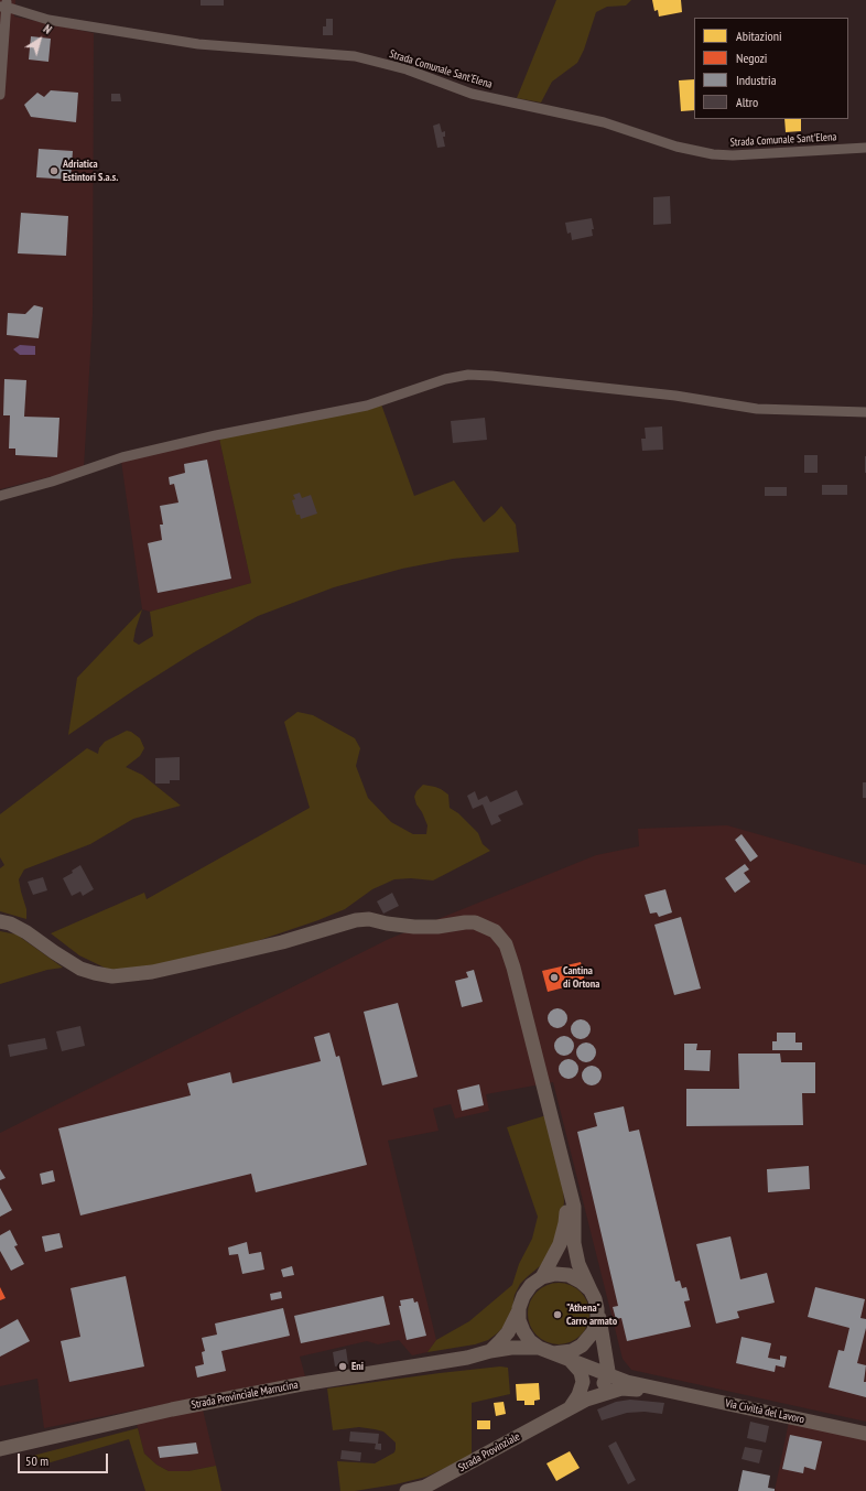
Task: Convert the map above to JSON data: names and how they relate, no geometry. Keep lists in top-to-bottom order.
{
  "streets": {
    "main road": ["Strada Provinciale Marrucina", "Via Civiltà del Lavoro", "Strada Provinziale"],
    "street": ["Strada Comunale Sant'Elena"]
  },
  "places": [
    "Adriatica Estintori S.a.s.",
    "Cantina di Ortona",
    "\"Athena\" Carro armato",
    "Eni"
  ],
  "legend": [
    "Abitazioni",
    "Negozi",
    "Industria",
    "Altro"
  ],
  "scale_bar": "50 m",
  "north": "top right"
}
